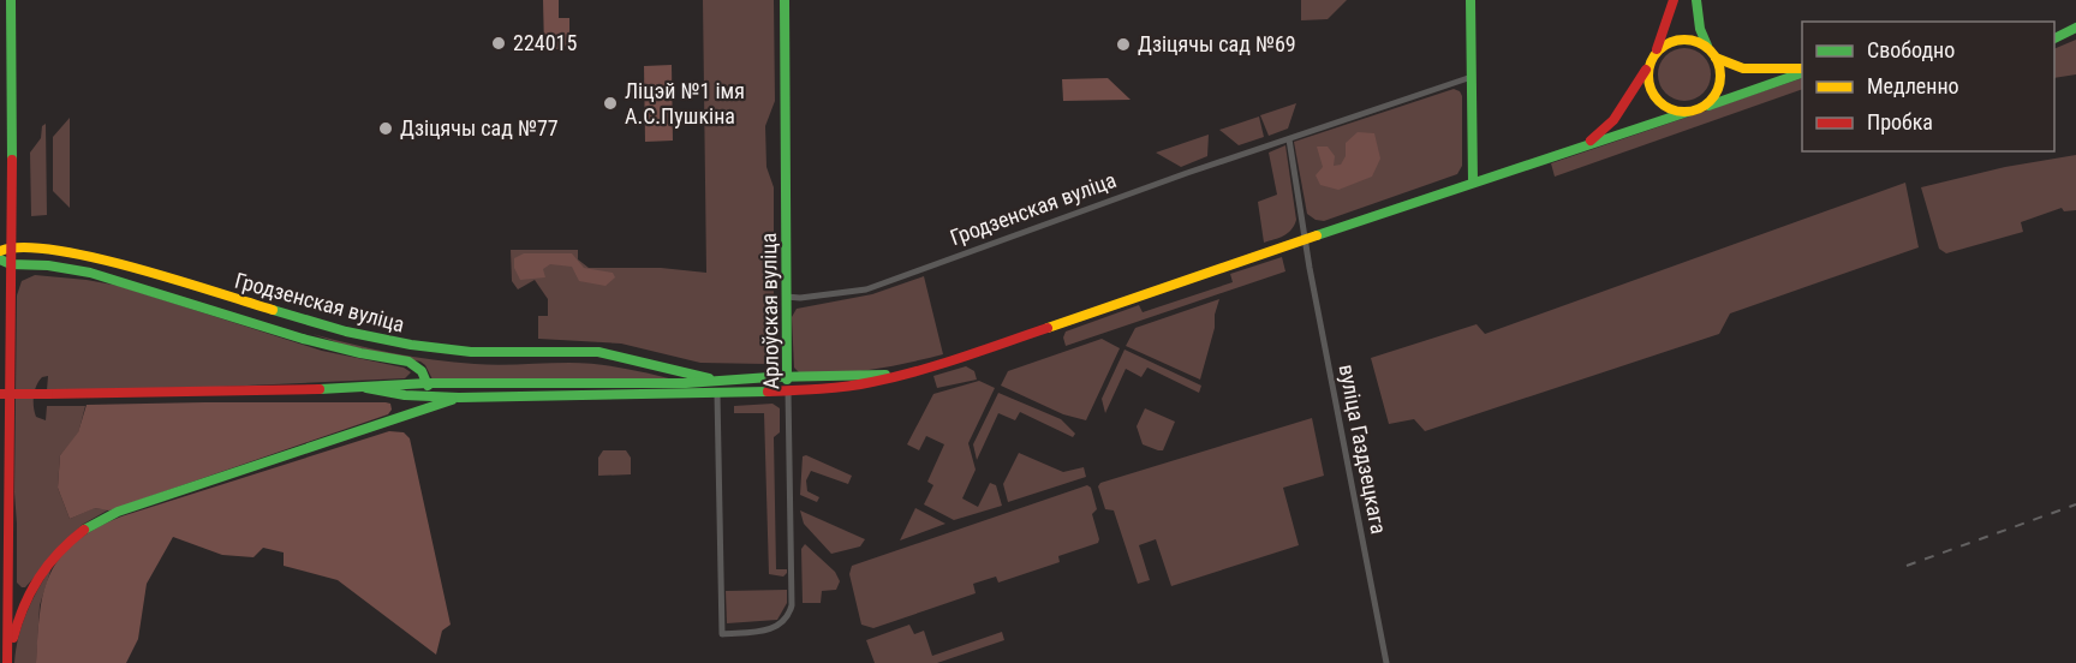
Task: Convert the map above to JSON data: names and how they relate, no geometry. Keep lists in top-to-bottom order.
{
  "streets": {
    "main road": ["Гродзенская вуліца", "Арлоўская вуліца"],
    "street": ["вуліца Газдзецкага"]
  },
  "crossings": [
    ["Гродзенская вуліца", "Арлоўская вуліца"],
    ["Гродзенская вуліца", "вуліца Газдзецкага"]
  ],
  "places": [
    "224015",
    "Дзіцячы сад №69",
    "Ліцэй №1 імя А.С.Пушкіна",
    "Дзіцячы сад №77"
  ],
  "legend": ["Свободно", "Медленно", "Пробка"]
}
